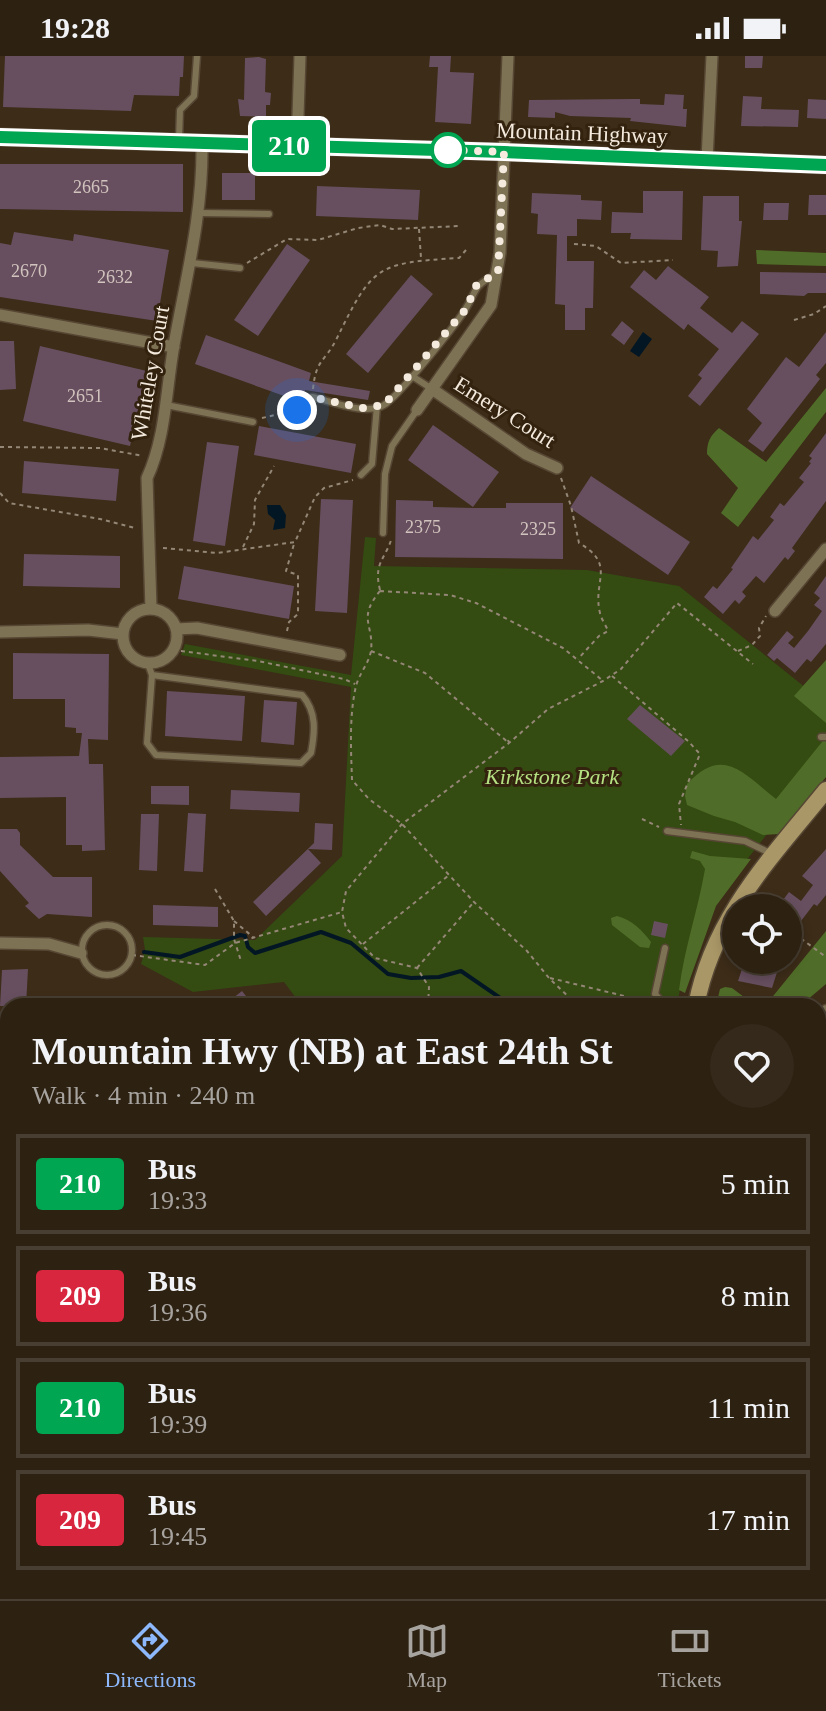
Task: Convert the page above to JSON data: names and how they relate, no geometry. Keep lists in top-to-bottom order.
{
  "streets": {
    "main road": ["Mountain Highway"],
    "street": ["Whiteley Court", "Emery Court"]
  },
  "crossings": [
    ["Mountain Highway", "Whiteley Court"]
  ],
  "parks": ["Kirkstone Park"],
  "lines": ["bus line 210"],
  "house_numbers": [
    "2665",
    "2670",
    "2632",
    "2651",
    "2375",
    "2325"
  ],
  "page": {
    "status": "19:28",
    "on_map": "210",
    "heading": ["Mountain Hwy (NB) at East 24th St", "Walk · 4 min · 240 m"],
    "list": [
      {
        "mark": "210",
        "name": "Bus",
        "note": "19:33",
        "value": "5 min"
      },
      {
        "mark": "209",
        "name": "Bus",
        "note": "19:36",
        "value": "8 min"
      },
      {
        "mark": "210",
        "name": "Bus",
        "note": "19:39",
        "value": "11 min"
      },
      {
        "mark": "209",
        "name": "Bus",
        "note": "19:45",
        "value": "17 min"
      }
    ],
    "tabs": ["Directions", "Map", "Tickets"]
  }
}
